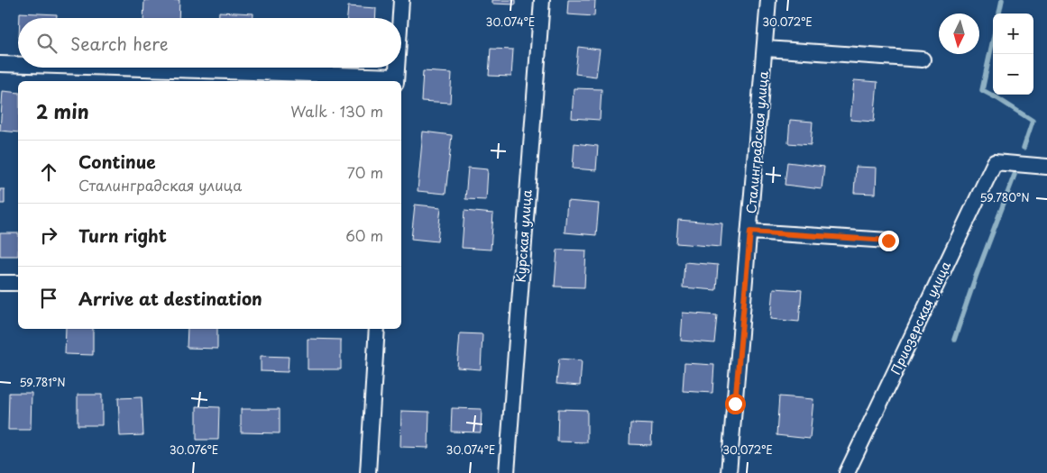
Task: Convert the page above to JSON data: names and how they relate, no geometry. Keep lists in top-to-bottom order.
{
  "streets": {
    "street": ["Сталинградская улица", "Курская улица", "Приозерская улица"]
  },
  "north": "bottom",
  "page": {
    "map_buttons": ["+", "−"],
    "search": "Search here",
    "heading": ["2 min", "Walk · 130 m"],
    "list": [
      ["Continue", "Сталинградская улица", "70 m"],
      ["Turn right", "60 m"],
      "Arrive at destination"
    ]
  },
  "coordinates": [
    "30.074°E",
    "30.072°E",
    "59.780°N",
    "59.781°N",
    "30.076°E"
  ]
}
